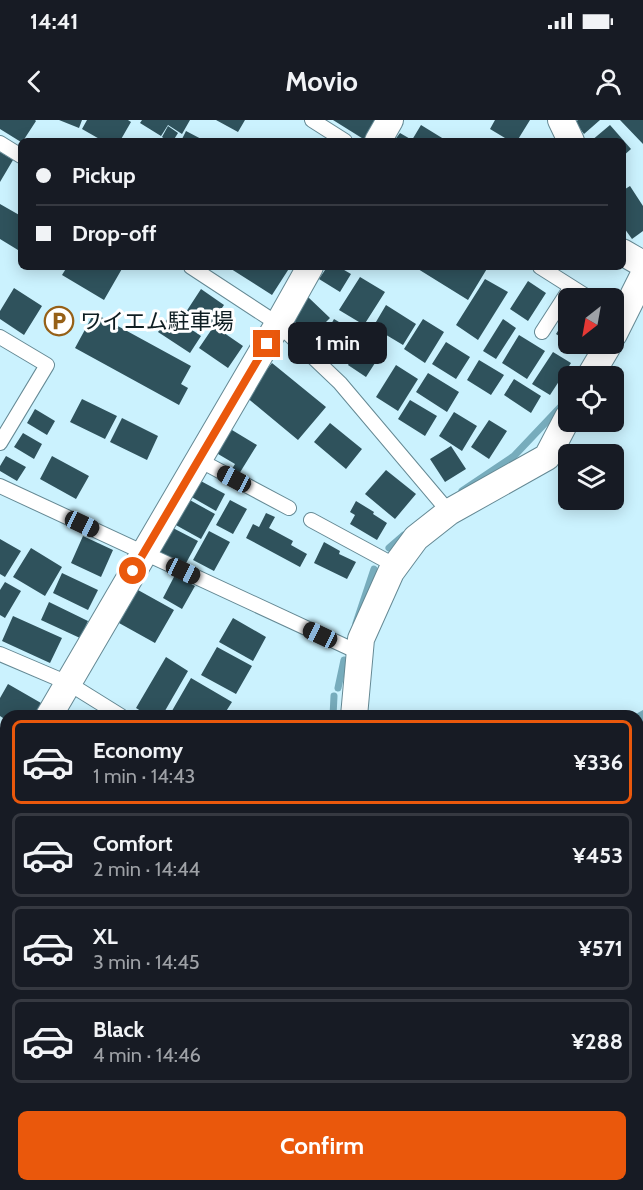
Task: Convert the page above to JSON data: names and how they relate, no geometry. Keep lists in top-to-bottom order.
{
  "places": {
    "parking": ["ワイエム駐車場"]
  },
  "north": "bottom left",
  "page": {
    "status": "14:41",
    "header": "Movio",
    "banner": ["Pickup", "Drop-off"],
    "bubble": "1 min",
    "list": [
      {
        "name": "Economy",
        "note": "1 min · 14:43",
        "value": "¥336"
      },
      {
        "name": "Comfort",
        "note": "2 min · 14:44",
        "value": "¥453"
      },
      {
        "name": "XL",
        "note": "3 min · 14:45",
        "value": "¥571"
      },
      {
        "name": "Black",
        "note": "4 min · 14:46",
        "value": "¥288"
      }
    ],
    "buttons": "Confirm"
  }
}
